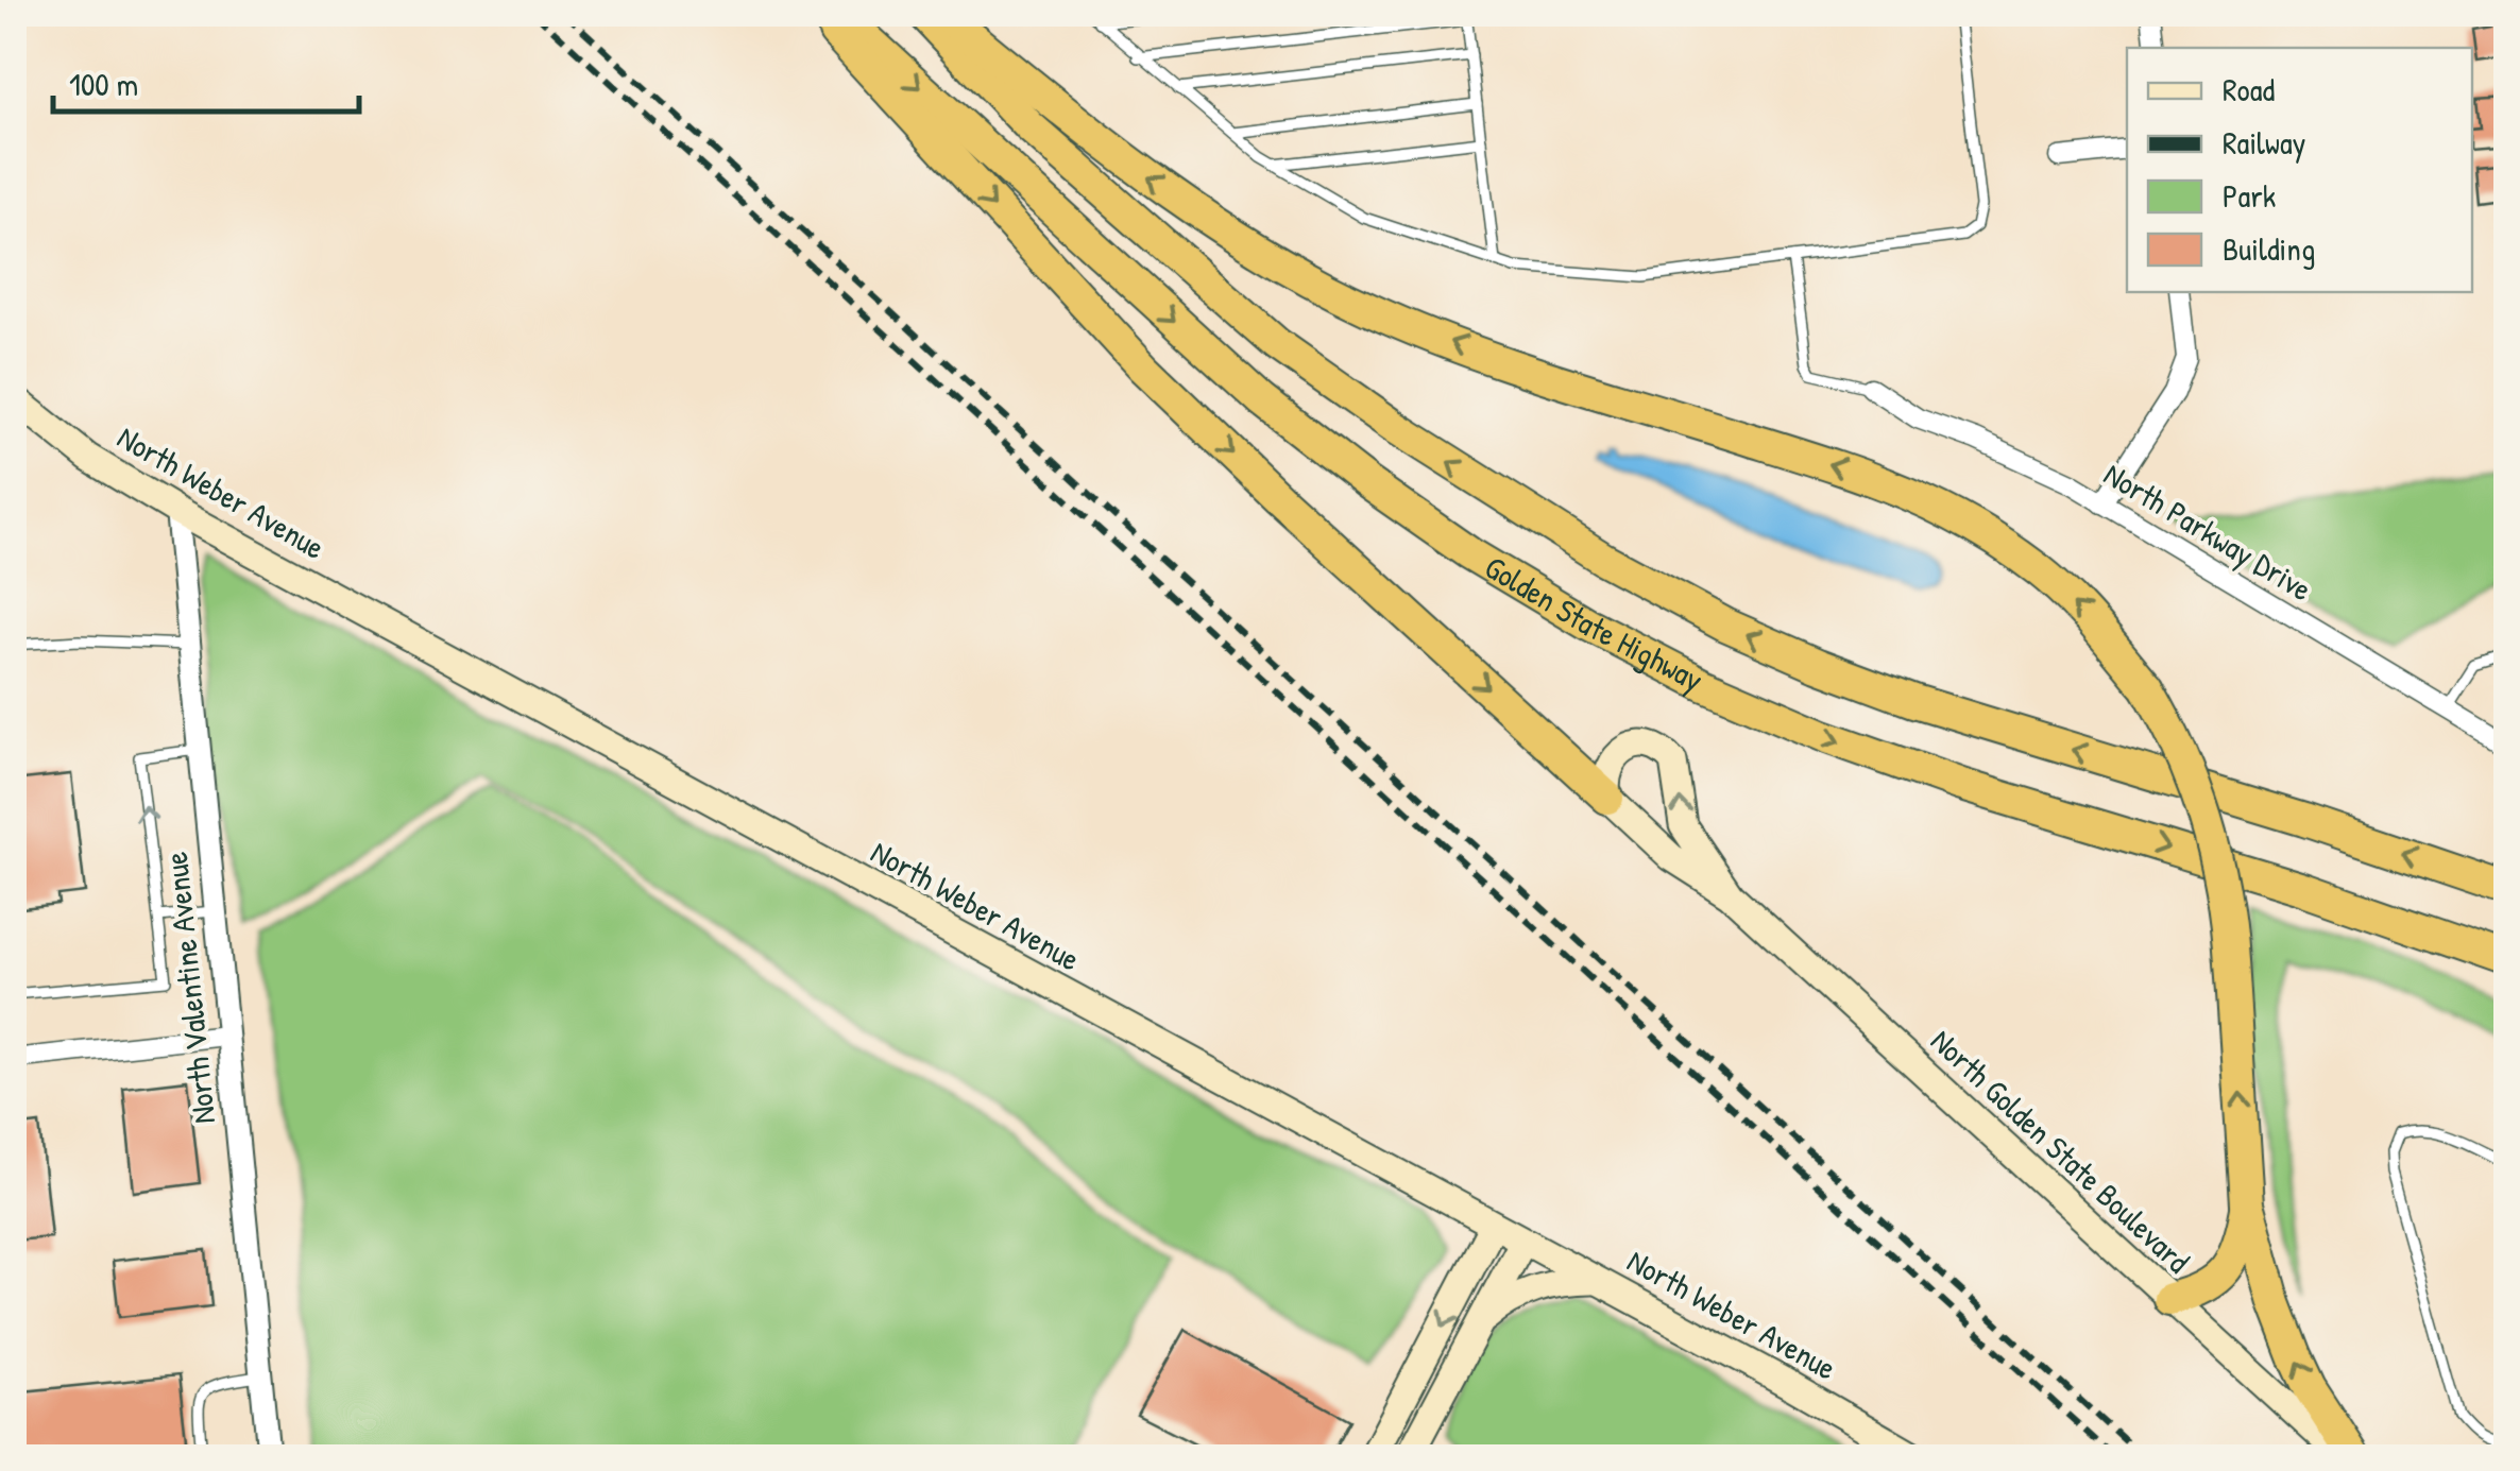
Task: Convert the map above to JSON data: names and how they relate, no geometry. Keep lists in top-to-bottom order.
{
  "streets": {
    "highway": ["Golden State Highway"],
    "main road": ["North Weber Avenue", "North Golden State Boulevard"],
    "street": ["North Parkway Drive", "North Valentine Avenue"]
  },
  "crossings": [
    ["North Weber Avenue", "North Valentine Avenue"]
  ],
  "legend": [
    "Road",
    "Railway",
    "Park",
    "Building"
  ],
  "scale_bar": "100 m"
}
